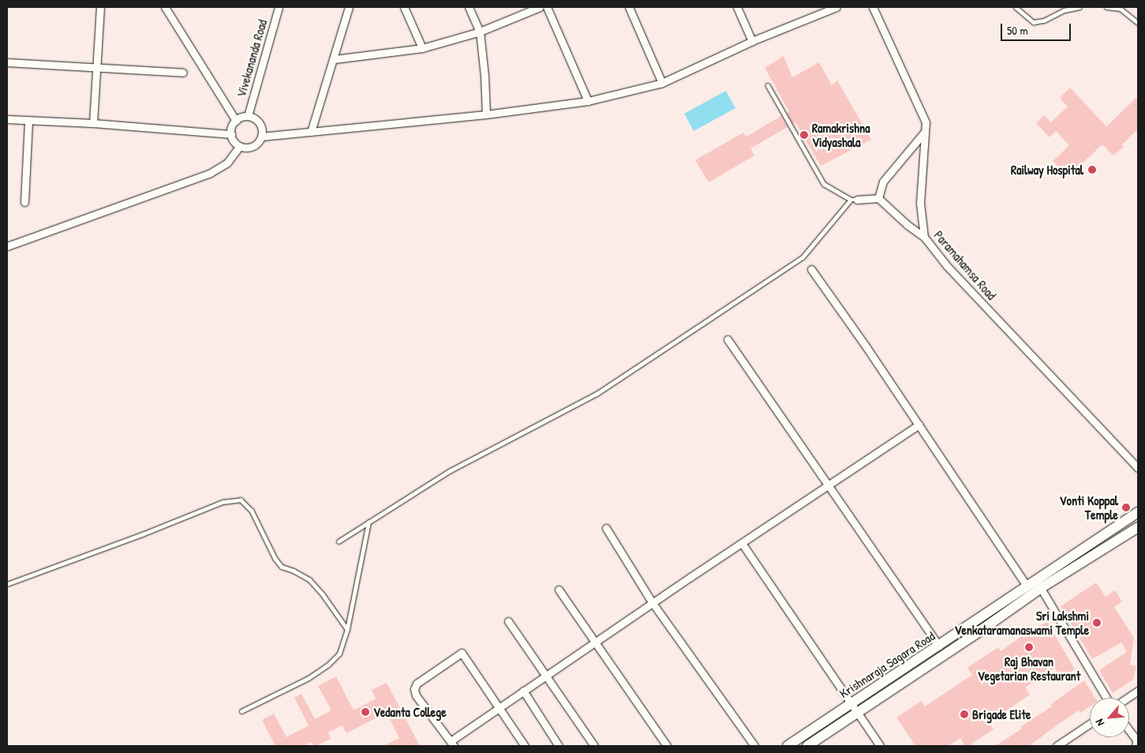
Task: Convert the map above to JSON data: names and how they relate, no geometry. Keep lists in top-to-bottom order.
{
  "streets": {
    "main road": ["Krishnaraja Sagara Road"],
    "street": ["Vivekananda Road", "Paramahamsa Road"]
  },
  "places": [
    "Ramakrishna Vidyashala",
    "Railway Hospital",
    "Vonti Koppal Temple",
    "Sri Lakshmi Venkataramanaswami Temple",
    "Raj Bhavan Vegetarian Restaurant",
    "Vedanta College",
    "Brigade Elite"
  ],
  "scale_bar": "50 m",
  "north": "bottom left"
}
